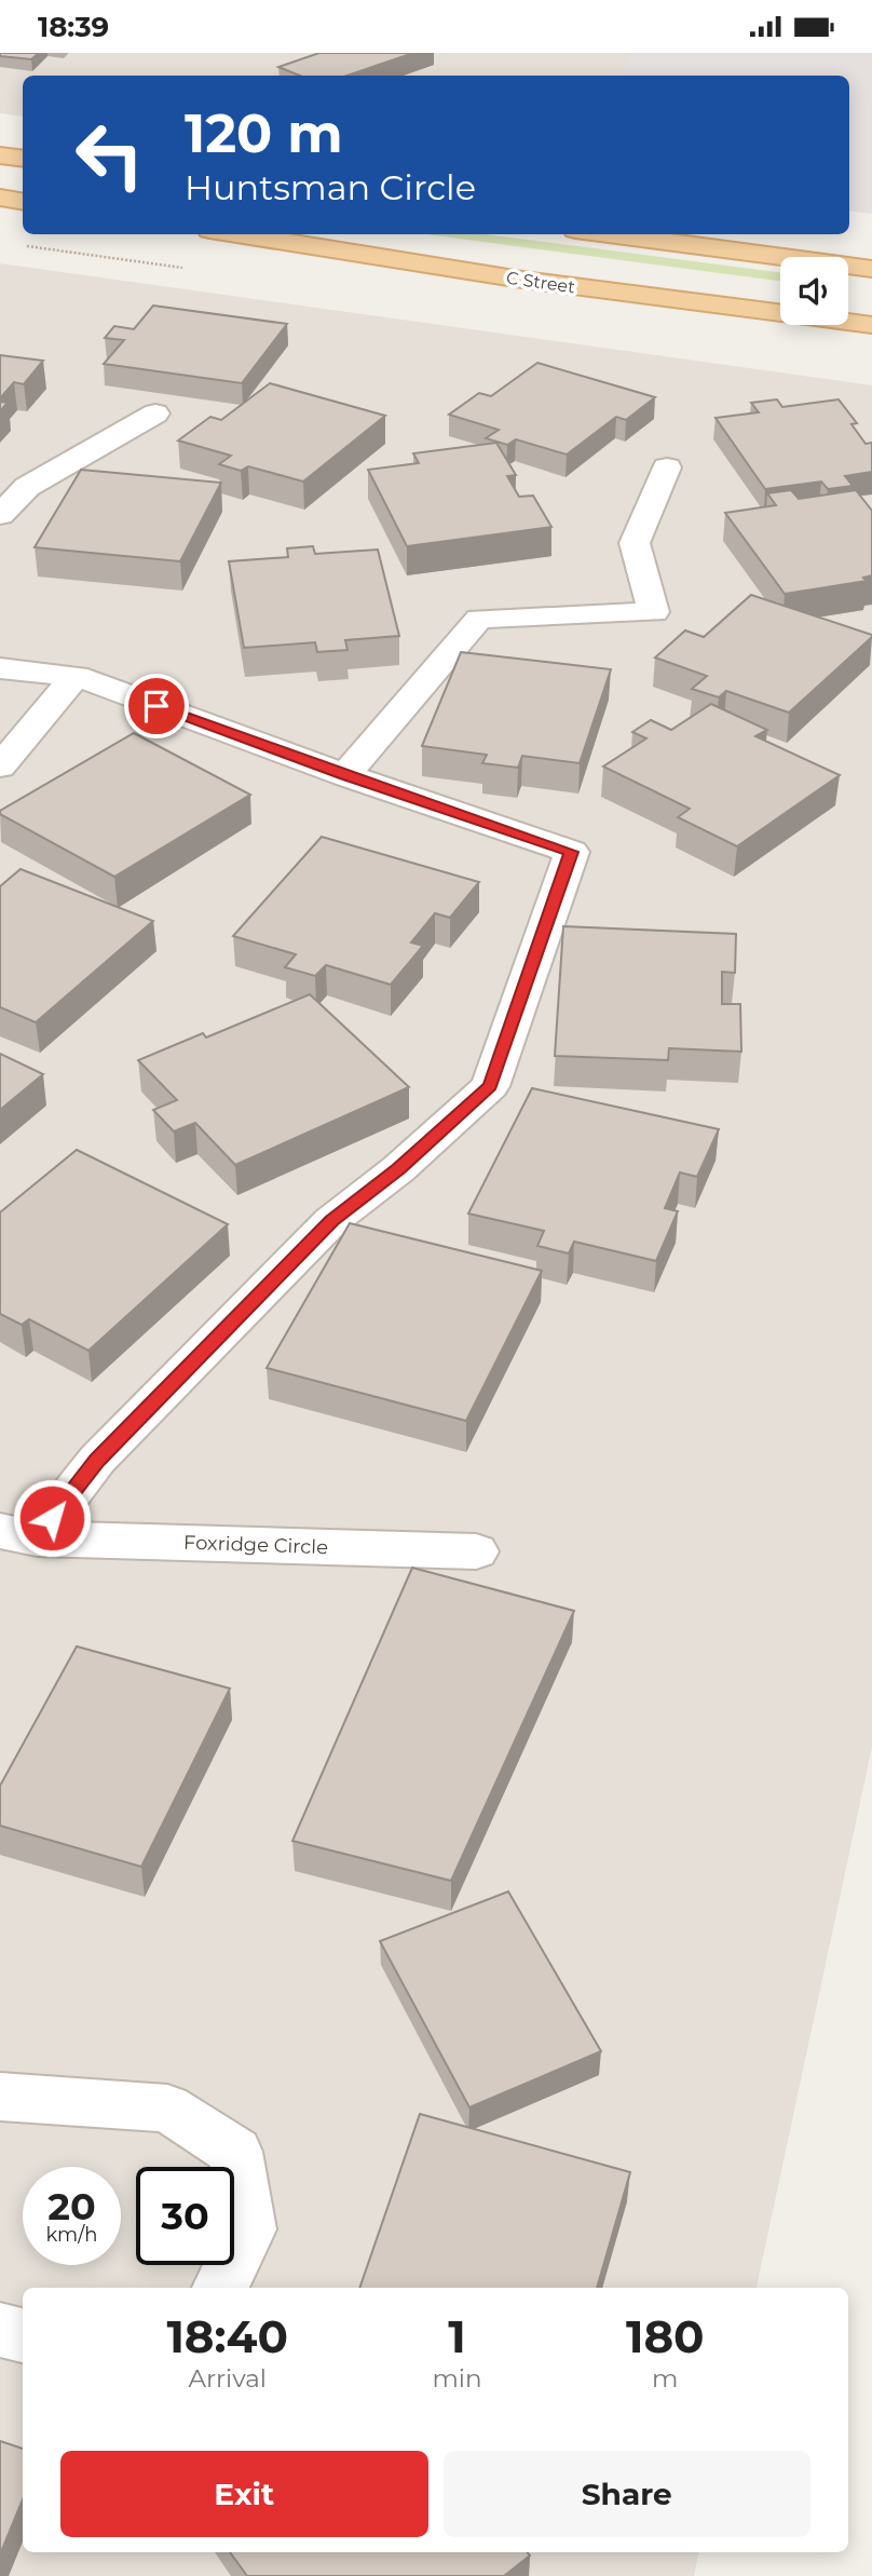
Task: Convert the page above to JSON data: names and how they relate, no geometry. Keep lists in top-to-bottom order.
{
  "streets": {
    "main road": ["C Street"],
    "street": ["Foxridge Circle"]
  },
  "page": {
    "status": "18:39",
    "turn": ["120 m", "Huntsman Circle"],
    "speed": "20 km/h",
    "limit": "30",
    "eta": [
      "18:40",
      "Arrival",
      "1",
      "min",
      "180",
      "m"
    ],
    "buttons": ["Exit", "Share"]
  }
}
